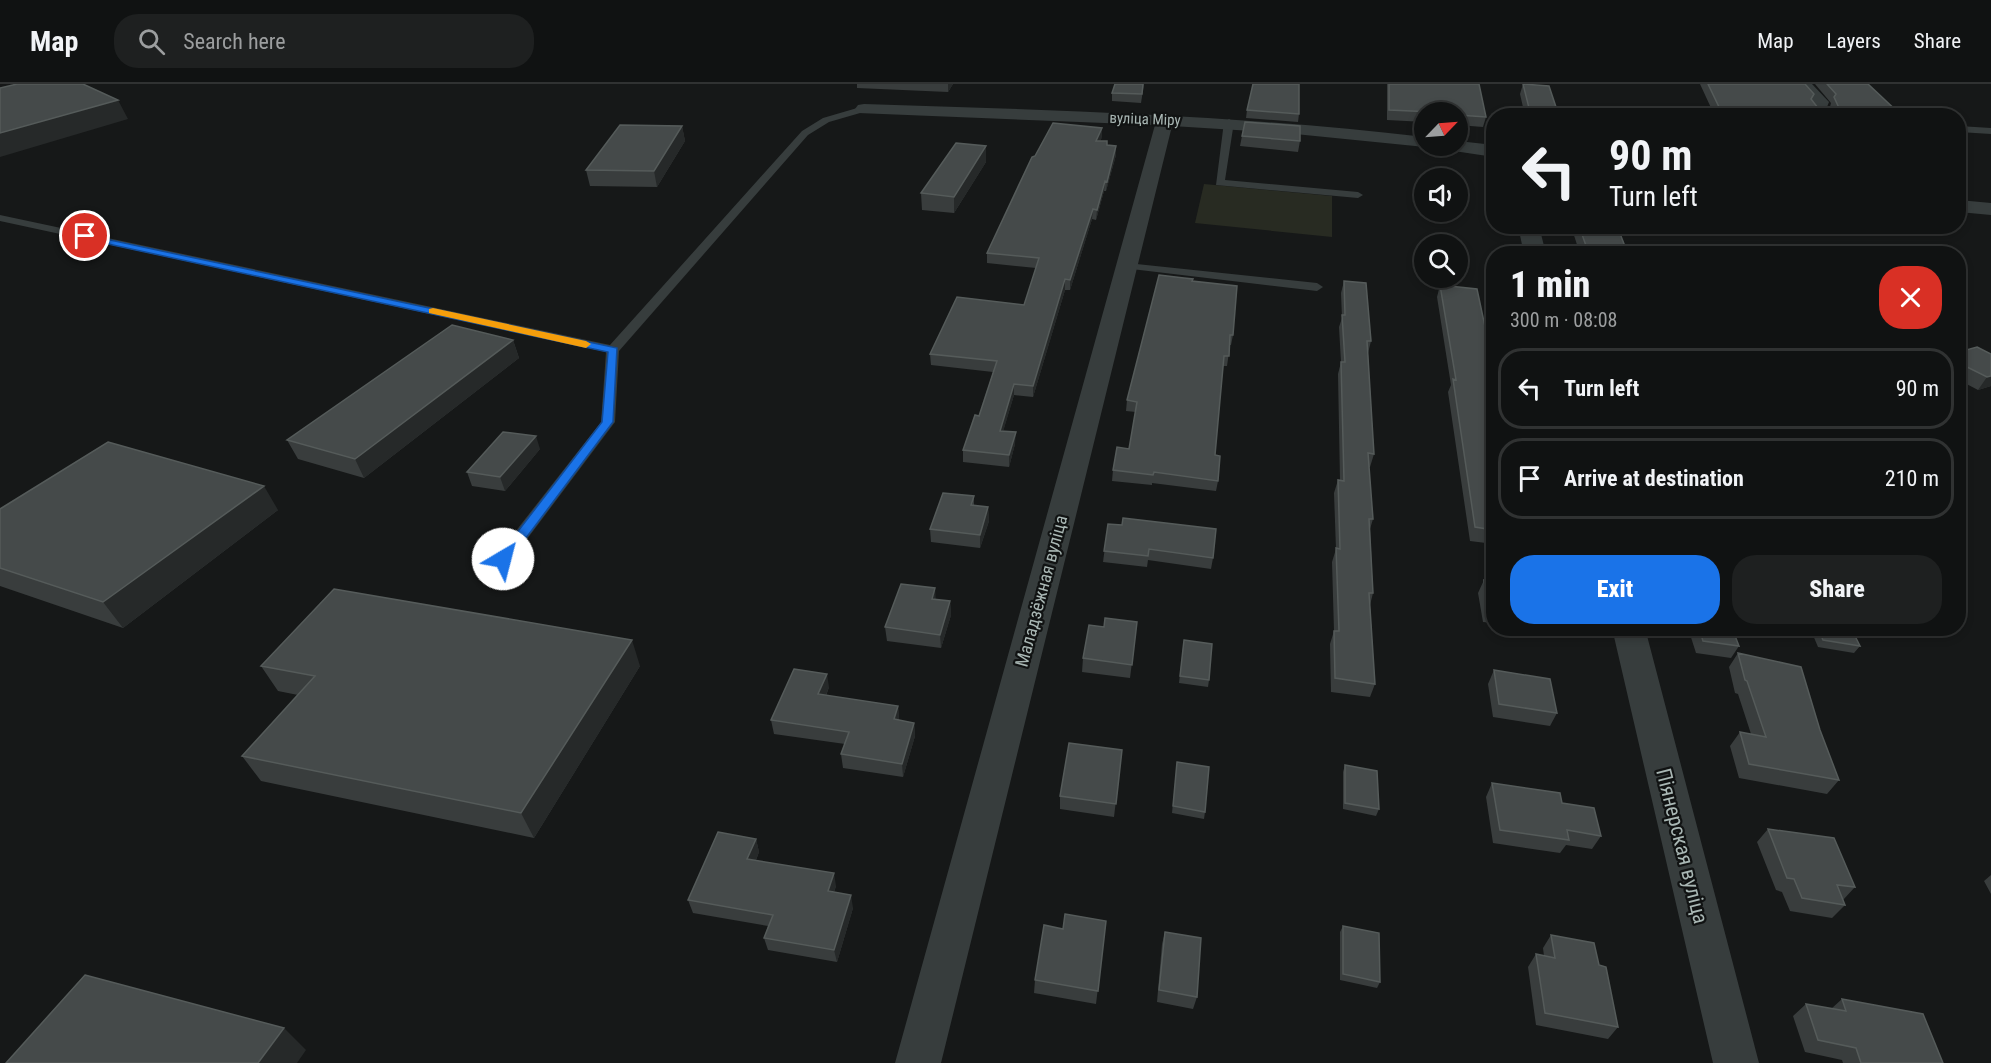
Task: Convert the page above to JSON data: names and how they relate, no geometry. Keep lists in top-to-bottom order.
{
  "streets": {
    "street": ["вуліца Міру", "Маладзёжная вуліца", "Піянерская вуліца"]
  },
  "crossings": [
    ["вуліца Міру", "Маладзёжная вуліца"]
  ],
  "north": "top right",
  "page": {
    "header": "Map",
    "search": "Search here",
    "nav": ["Map", "Layers", "Share"],
    "turn": ["90 m", "Turn left"],
    "heading": ["1 min", "300 m · 08:08"],
    "list": [
      {
        "name": "Turn left",
        "value": "90 m"
      },
      {
        "name": "Arrive at destination",
        "value": "210 m"
      }
    ],
    "buttons": ["Exit", "Share"]
  }
}
